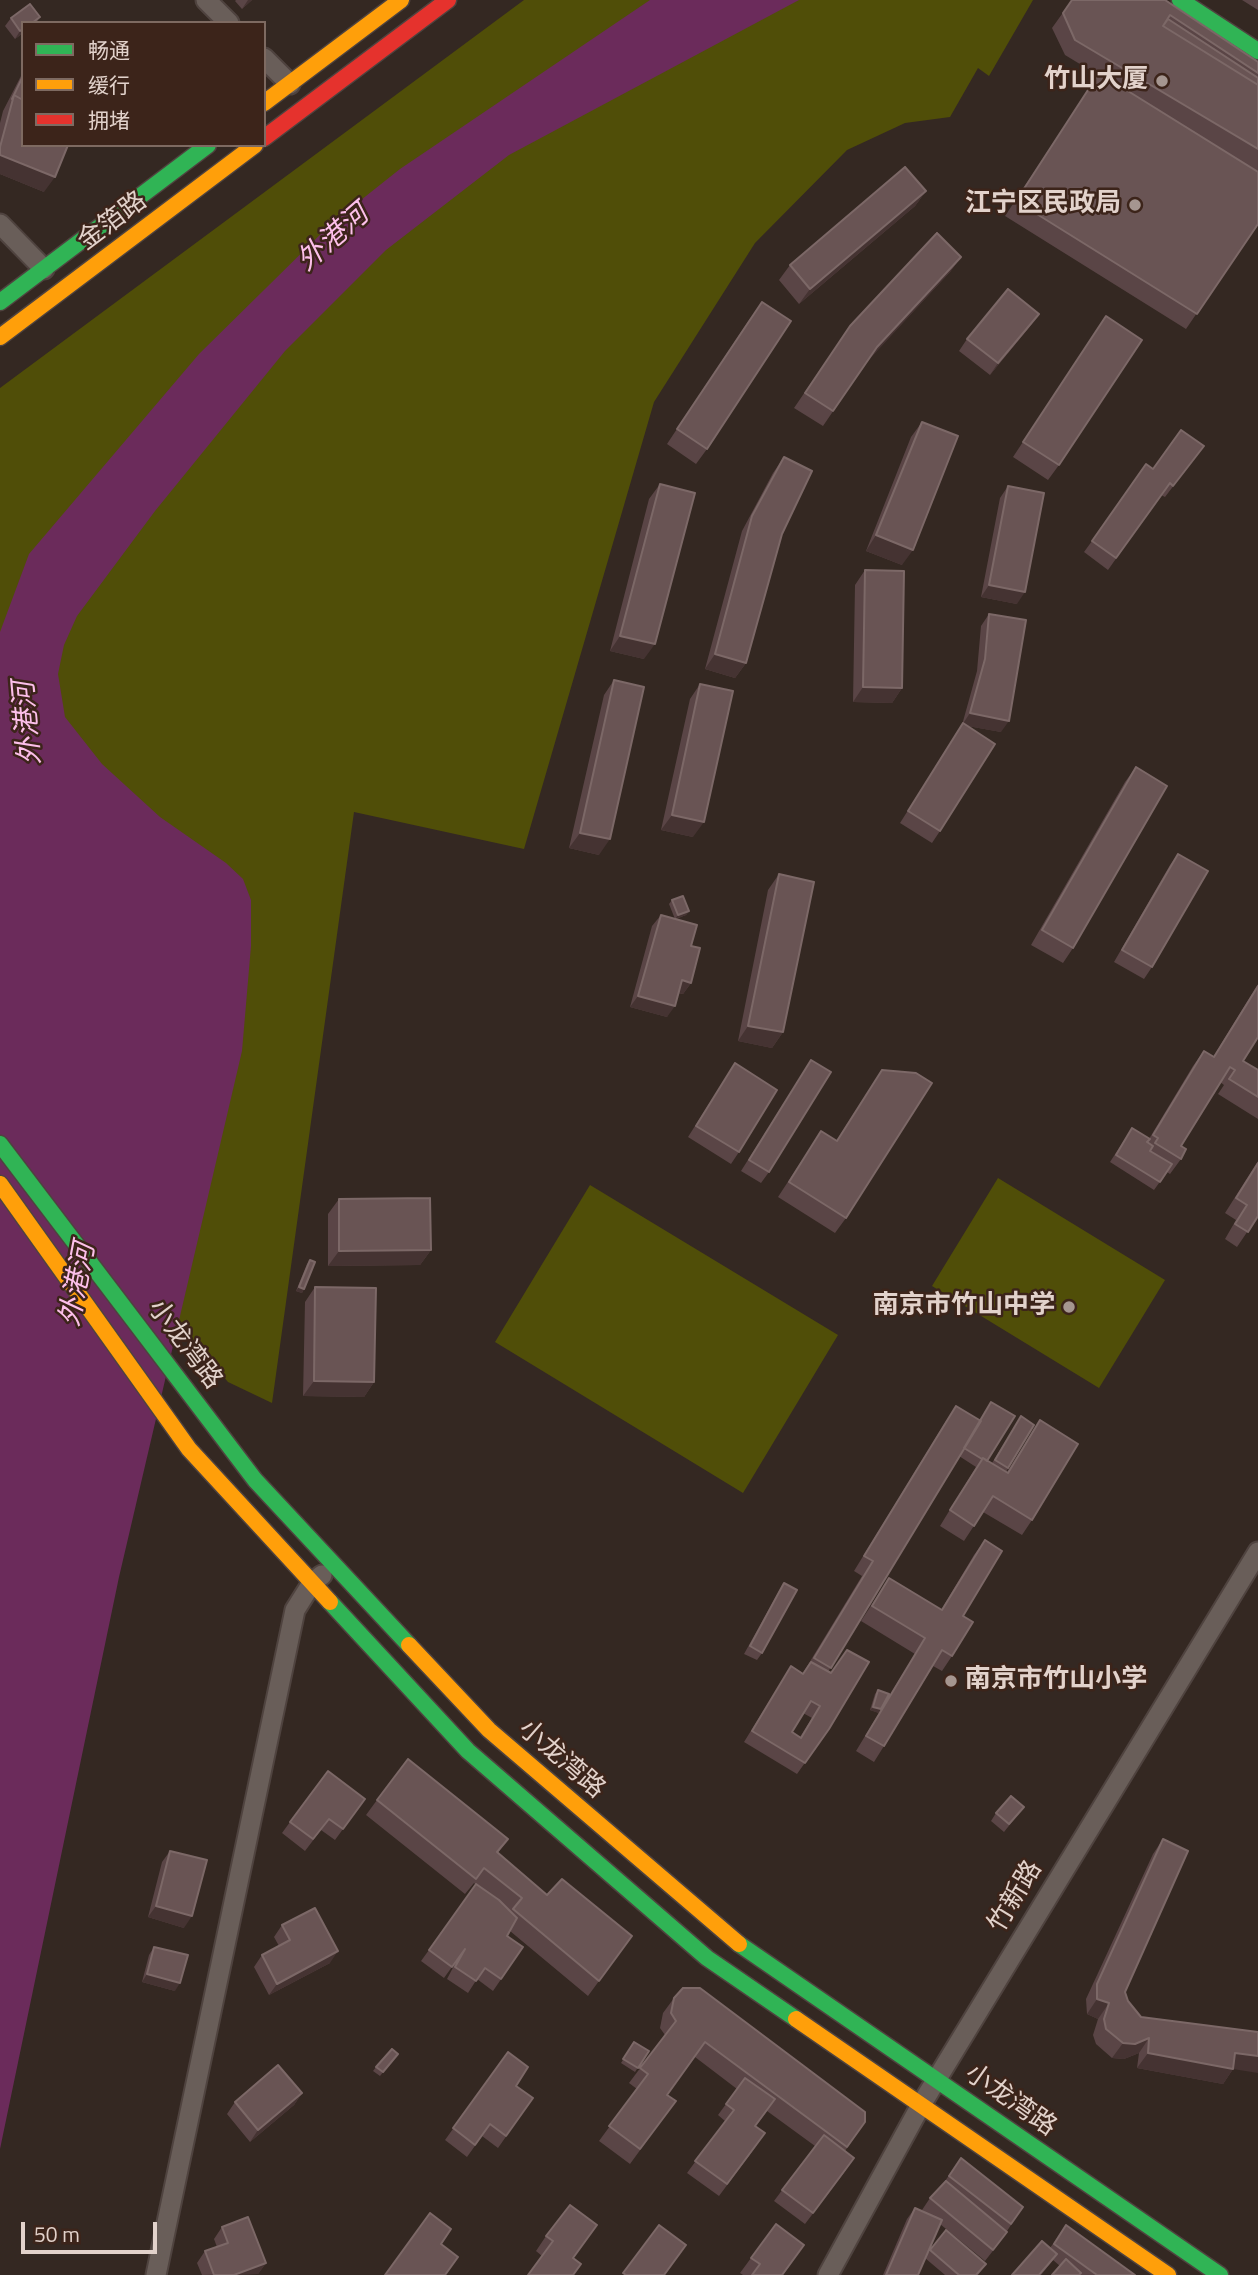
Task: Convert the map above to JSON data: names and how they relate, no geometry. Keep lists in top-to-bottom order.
{
  "streets": {
    "main road": ["金箔路", "小龙湾路"],
    "street": ["竹新路"]
  },
  "crossings": [
    ["小龙湾路", "竹新路"]
  ],
  "water": ["外港河"],
  "places": [
    "竹山大厦",
    "江宁区民政局",
    "南京市竹山中学",
    "南京市竹山小学"
  ],
  "legend": ["畅通", "缓行", "拥堵"],
  "scale_bar": "50 m"
}
